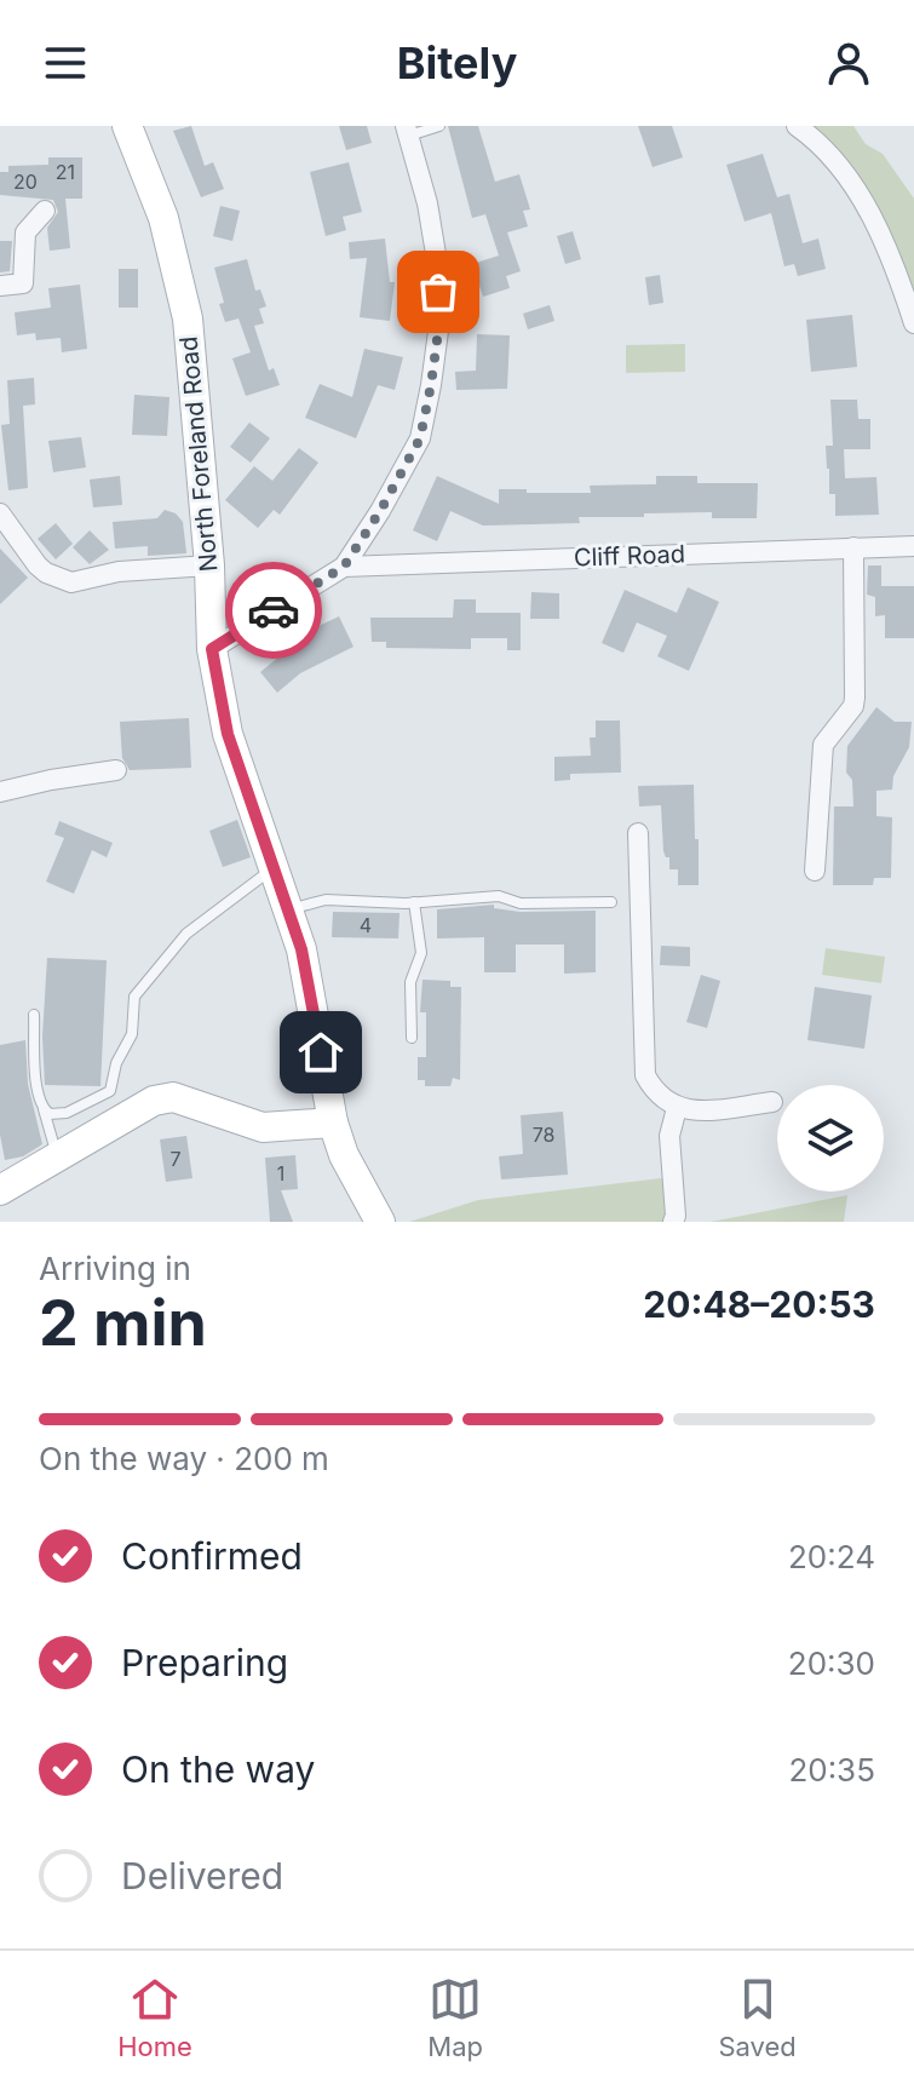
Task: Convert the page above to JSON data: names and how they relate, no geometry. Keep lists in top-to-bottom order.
{
  "streets": {
    "main road": ["North Foreland Road"],
    "street": ["Cliff Road"]
  },
  "house_numbers": [
    "21",
    "20",
    "4",
    "78",
    "7",
    "1"
  ],
  "page": {
    "header": "Bitely",
    "heading": ["2 min", "Arriving in", "20:48–20:53"],
    "bar": "On the way · 200 m",
    "list": [
      ["Confirmed", "20:24"],
      ["Preparing", "20:30"],
      ["On the way", "20:35"],
      "Delivered"
    ],
    "tabs": ["Home", "Map", "Saved"]
  }
}
